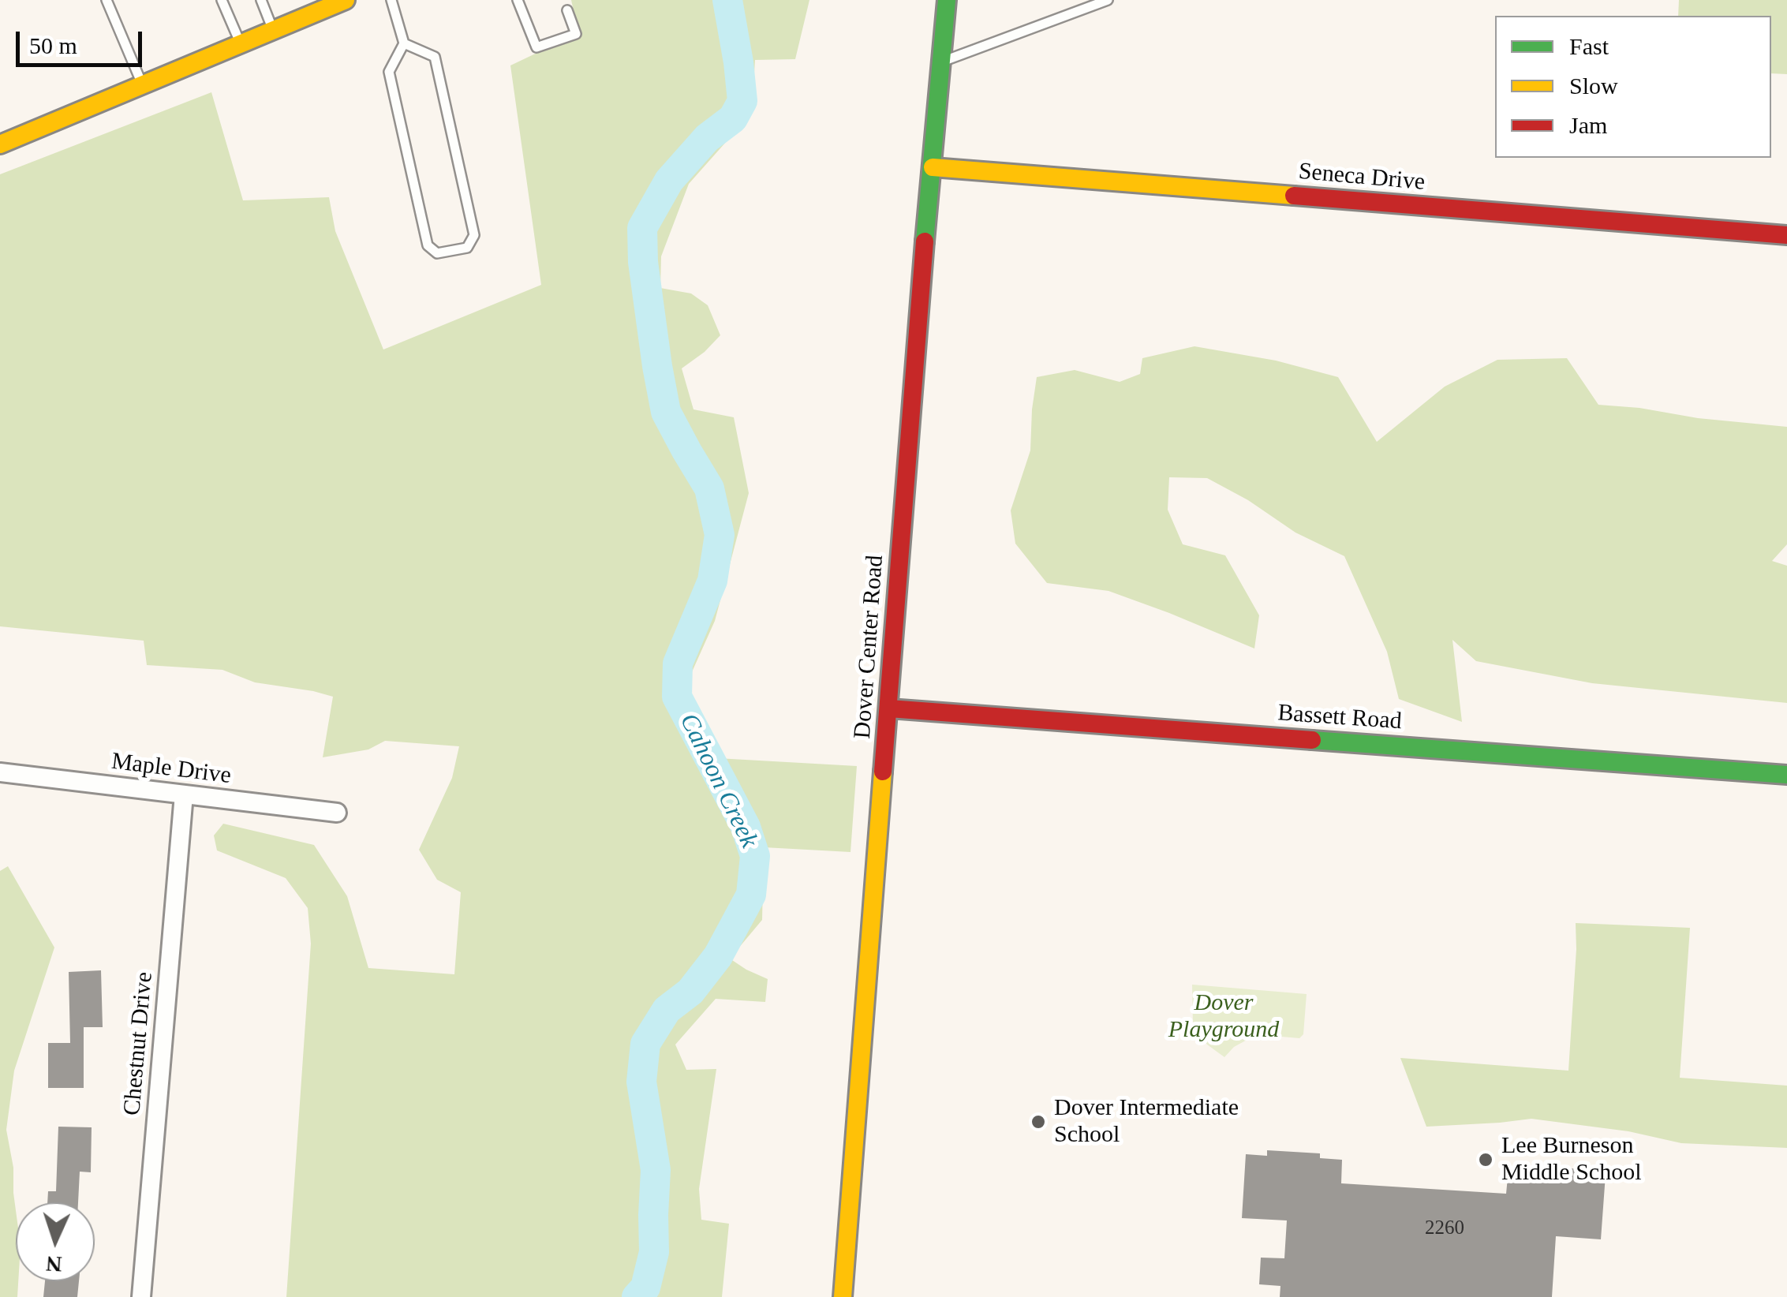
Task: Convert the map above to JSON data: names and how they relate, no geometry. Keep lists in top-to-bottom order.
{
  "streets": {
    "street": [
      "Seneca Drive",
      "Dover Center Road",
      "Bassett Road",
      "Maple Drive",
      "Chestnut Drive"
    ]
  },
  "crossings": [
    ["Seneca Drive", "Dover Center Road"],
    ["Dover Center Road", "Bassett Road"],
    ["Maple Drive", "Chestnut Drive"]
  ],
  "water": ["Cahoon Creek"],
  "parks": ["Dover Playground"],
  "places": ["Dover Intermediate School", "Lee Burneson Middle School"],
  "house_numbers": ["2260"],
  "legend": ["Fast", "Slow", "Jam"],
  "scale_bar": "50 m",
  "north": "bottom"
}
